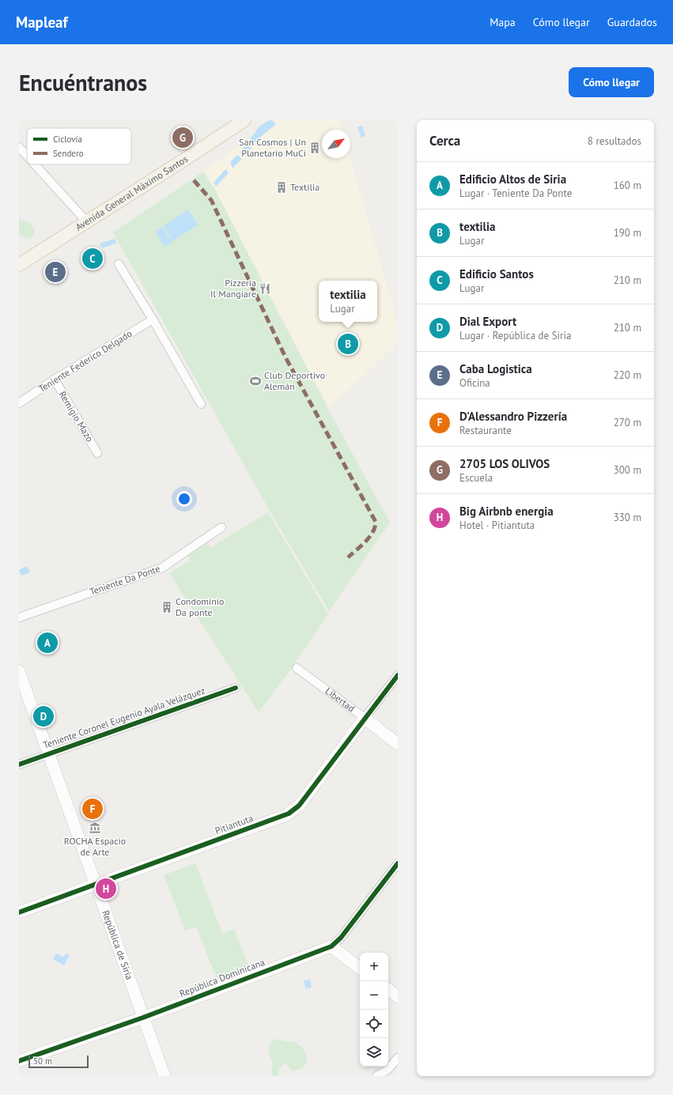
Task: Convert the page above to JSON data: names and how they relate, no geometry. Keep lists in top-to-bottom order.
{
  "streets": {
    "main road": ["Avenida General Máximo Santos"],
    "street": [
      "Teniente Federico Delgado",
      "Remigio Mazo",
      "Teniente Da Ponte",
      "Libertad",
      "Teniente Coronel Eugenio Ayala Velázquez",
      "Pitiantuta",
      "República de Siria",
      "República Dominicana"
    ]
  },
  "crossings": [
    ["Teniente Federico Delgado", "Remigio Mazo"],
    ["Libertad", "Pitiantuta"],
    ["Teniente Coronel Eugenio Ayala Velázquez", "República de Siria"],
    ["Pitiantuta", "República de Siria"],
    ["República de Siria", "República Dominicana"]
  ],
  "places": {
    "building": ["San Cosmos | Un Planetario MuCi", "Textilia", "Condominio Da ponte"],
    "restaurant": ["Pizzeria Il Mangiare"],
    "sports": ["Club Deportivo Alemán"],
    "museum": ["ROCHA Espacio de Arte"]
  },
  "legend": ["Ciclovía", "Sendero"],
  "scale_bar": "50 m",
  "north": "top right",
  "page": {
    "header": "Mapleaf",
    "nav": ["Mapa", "Cómo llegar", "Guardados"],
    "buttons": "Cómo llegar",
    "title": "Encuéntranos",
    "heading": ["Cerca", "8 resultados"],
    "pins": [
      "G",
      "C",
      "E",
      "B",
      "A",
      "D",
      "F",
      "H"
    ],
    "list": [
      {
        "mark": "A",
        "name": "Edificio Altos de Siria",
        "note": "Lugar · Teniente Da Ponte",
        "value": "160 m"
      },
      {
        "mark": "B",
        "name": "textilia",
        "note": "Lugar",
        "value": "190 m"
      },
      {
        "mark": "C",
        "name": "Edificio Santos",
        "note": "Lugar",
        "value": "210 m"
      },
      {
        "mark": "D",
        "name": "Dial Export",
        "note": "Lugar · República de Siria",
        "value": "210 m"
      },
      {
        "mark": "E",
        "name": "Caba Logistica",
        "note": "Oficina",
        "value": "220 m"
      },
      {
        "mark": "F",
        "name": "D'Alessandro Pizzería",
        "note": "Restaurante",
        "value": "270 m"
      },
      {
        "mark": "G",
        "name": "2705 LOS OLIVOS",
        "note": "Escuela",
        "value": "300 m"
      },
      {
        "mark": "H",
        "name": "Big Airbnb energia",
        "note": "Hotel · Pitiantuta",
        "value": "330 m"
      }
    ],
    "popup": ["textilia", "Lugar"],
    "map_buttons": ["+", "−"],
    "scale": "50 m"
  }
}
